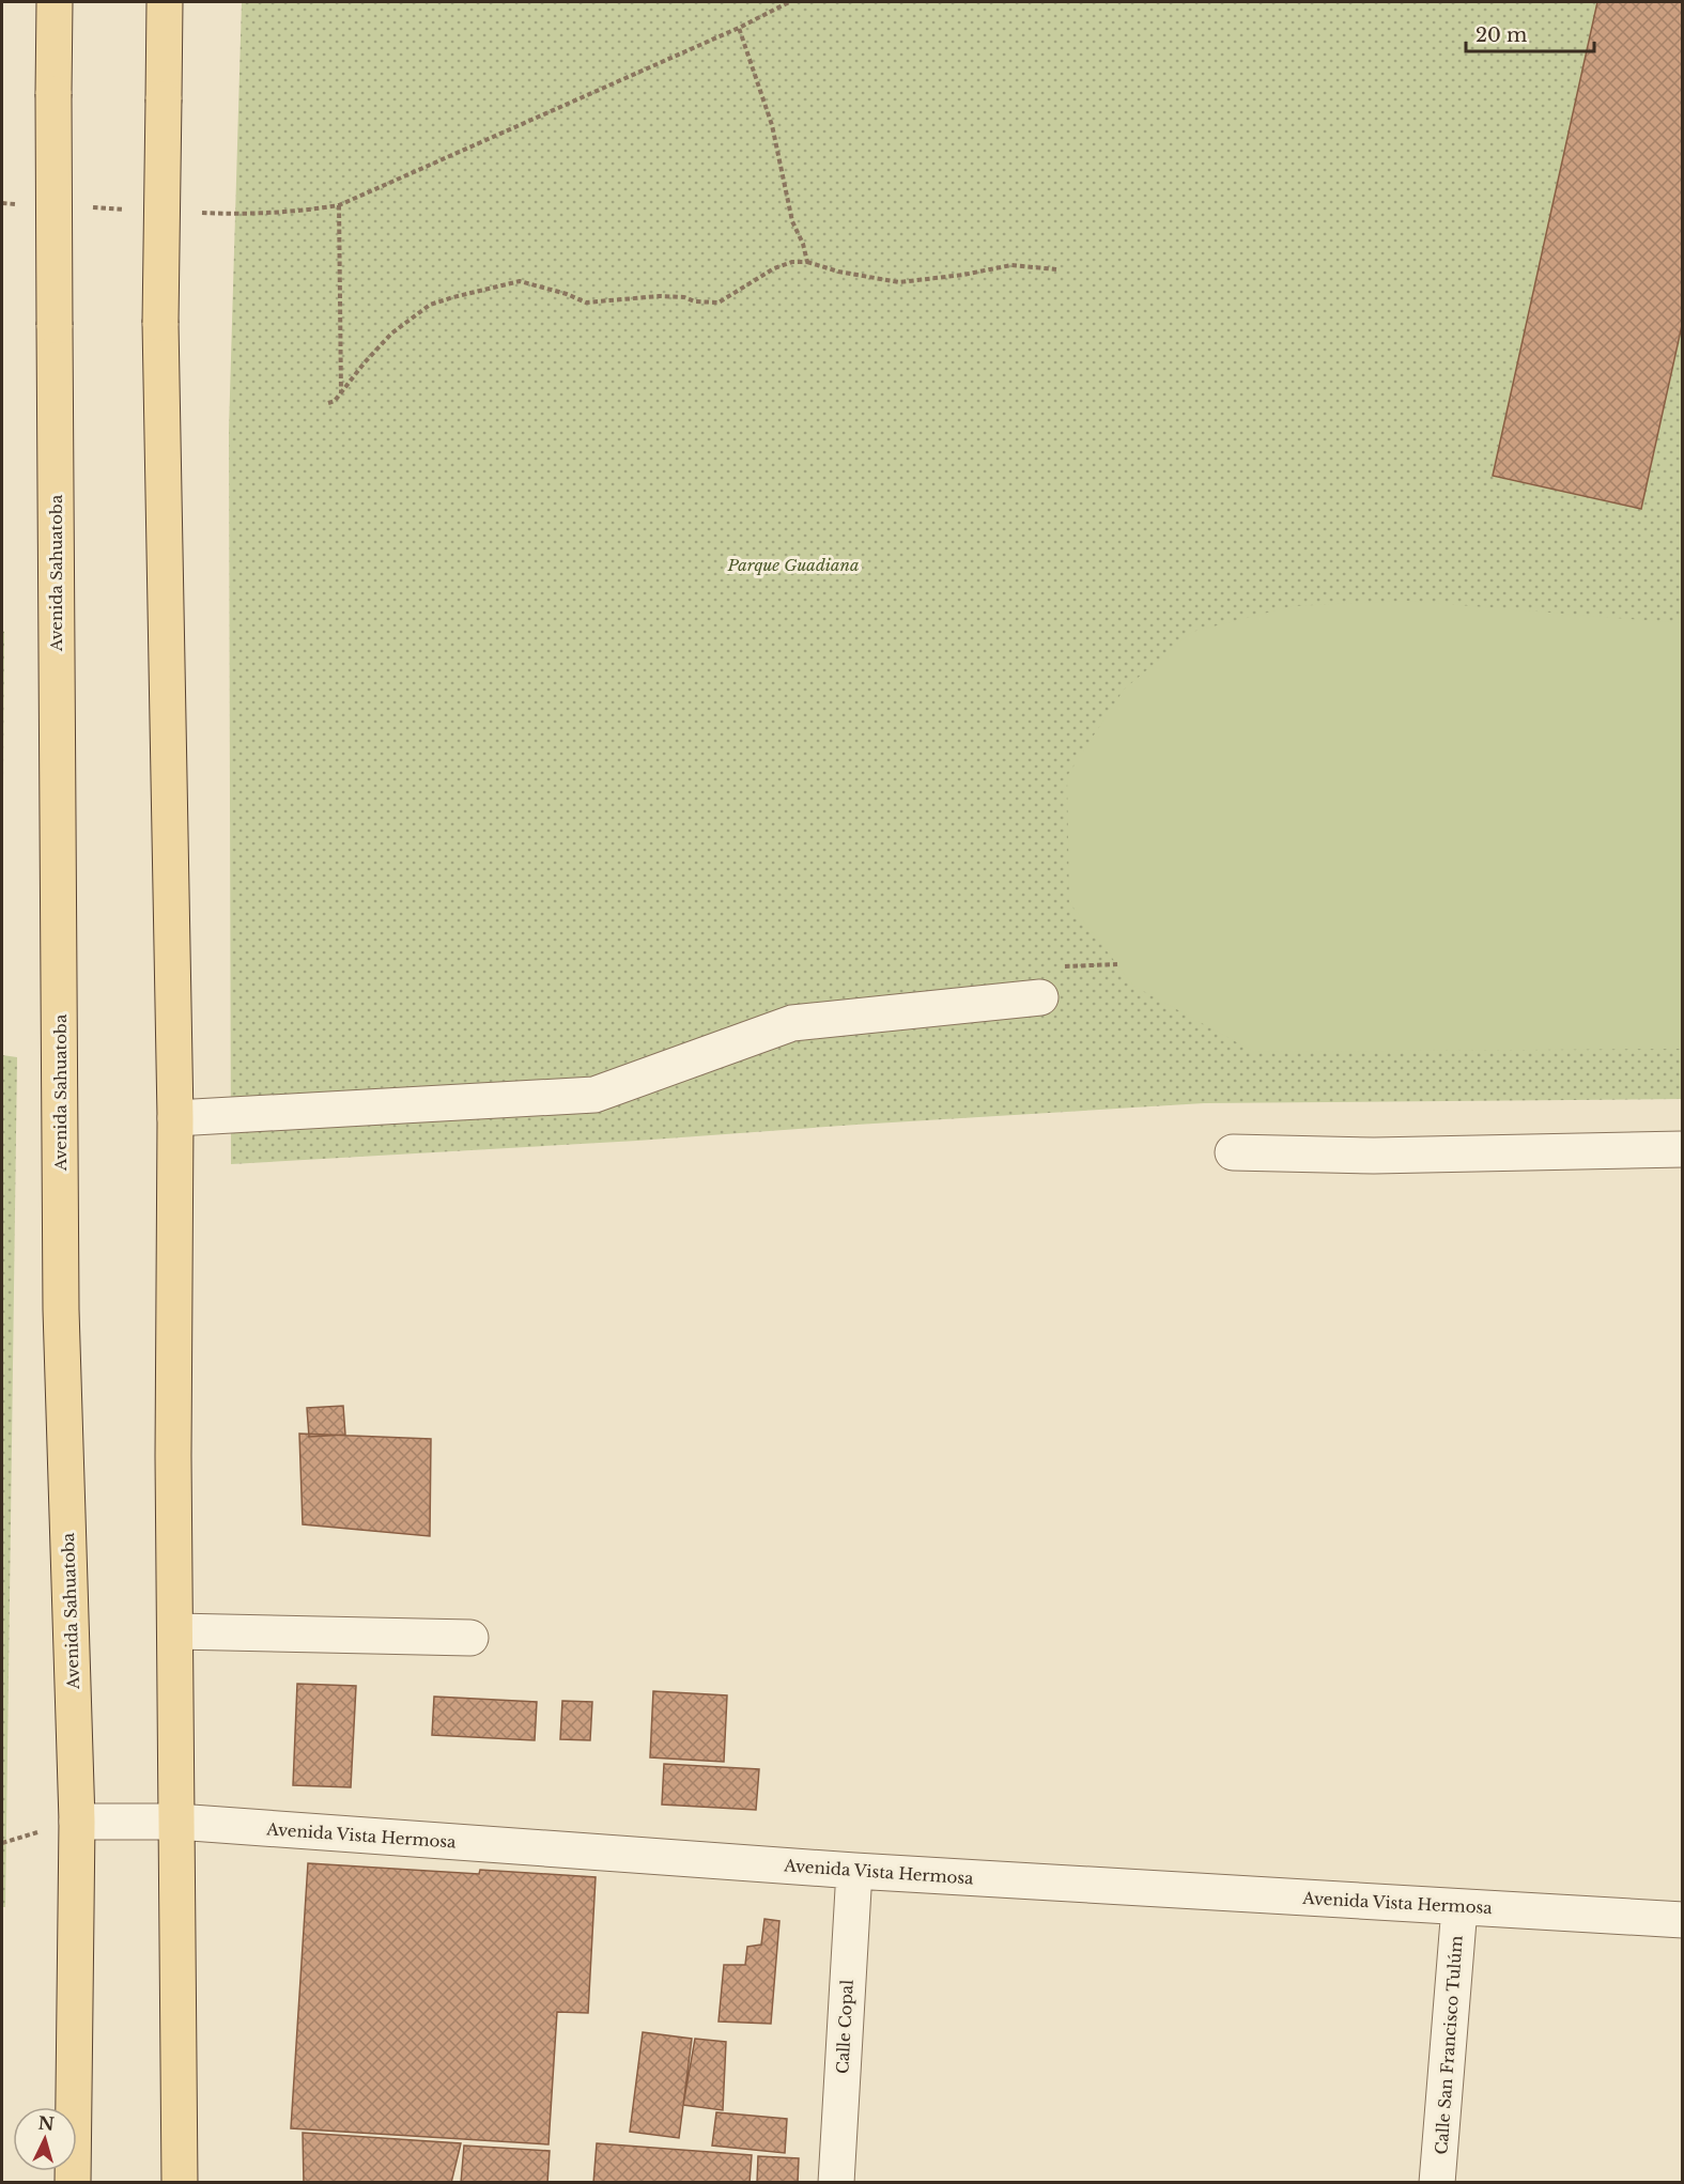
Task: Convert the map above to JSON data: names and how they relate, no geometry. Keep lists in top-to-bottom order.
{
  "streets": {
    "main road": ["Avenida Sahuatoba"],
    "street": ["Avenida Vista Hermosa", "Calle Copal", "Calle San Francisco Tulúm"]
  },
  "crossings": [
    ["Avenida Sahuatoba", "Avenida Vista Hermosa"],
    ["Avenida Vista Hermosa", "Calle Copal"],
    ["Avenida Vista Hermosa", "Calle San Francisco Tulúm"]
  ],
  "parks": ["Parque Guadiana"],
  "scale_bar": "20 m",
  "north": "top"
}
